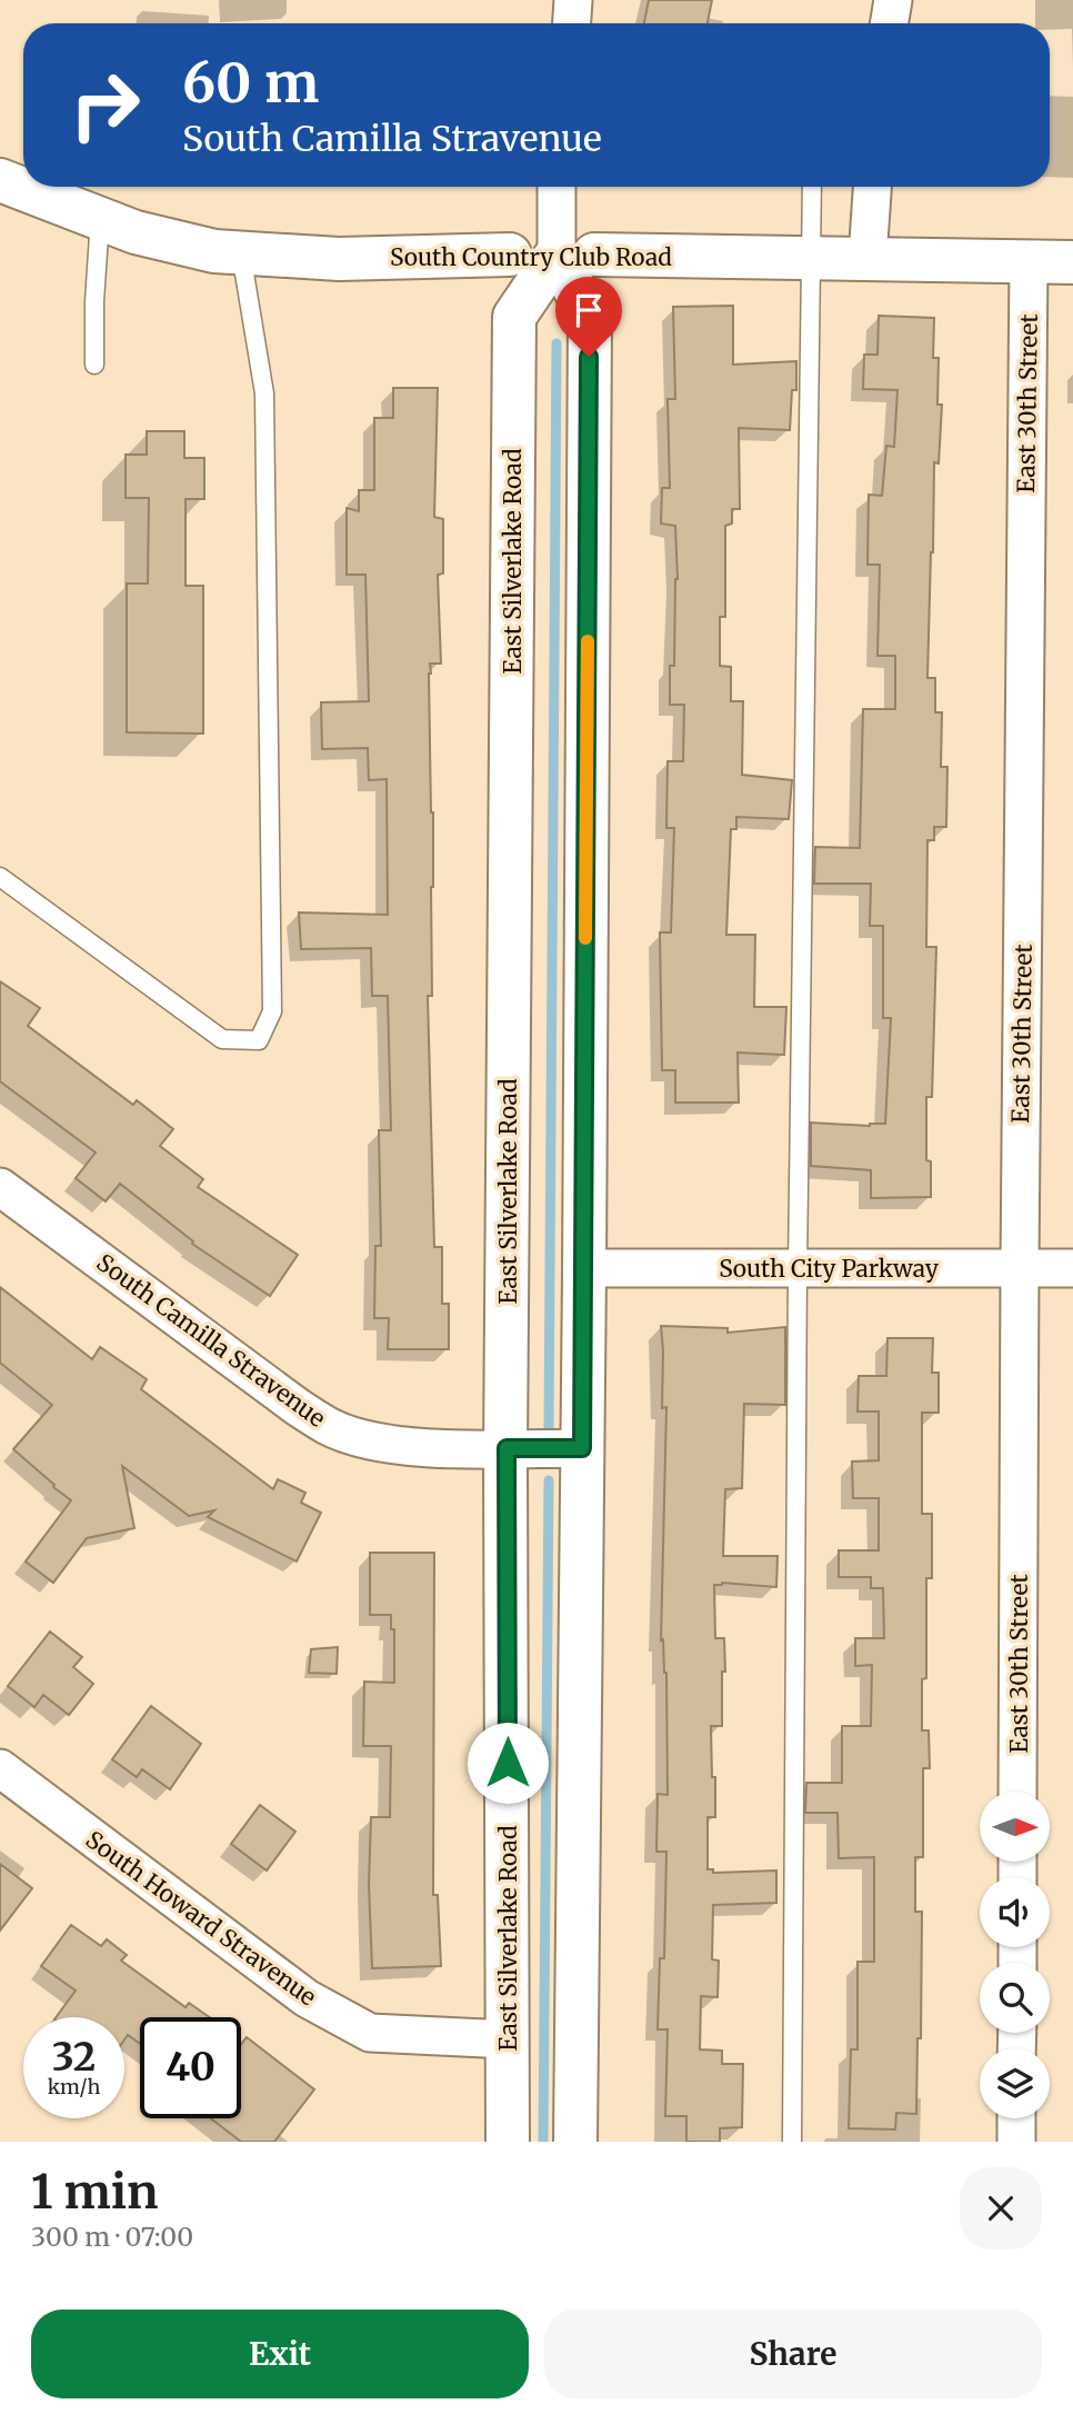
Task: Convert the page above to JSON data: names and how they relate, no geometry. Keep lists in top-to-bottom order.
{
  "streets": {
    "street": [
      "South Country Club Road",
      "East 30th Street",
      "East Silverlake Road",
      "South City Parkway",
      "South Camilla Stravenue",
      "South Howard Stravenue"
    ]
  },
  "crossings": [
    ["South Country Club Road", "East 30th Street"],
    ["South Country Club Road", "East Silverlake Road"],
    ["East 30th Street", "South City Parkway"],
    ["East Silverlake Road", "South Camilla Stravenue"],
    ["East Silverlake Road", "South Howard Stravenue"]
  ],
  "north": "right",
  "page": {
    "turn": ["60 m", "South Camilla Stravenue"],
    "speed": "32 km/h",
    "limit": "40",
    "heading": ["1 min", "300 m · 07:00"],
    "buttons": ["Exit", "Share"]
  }
}
